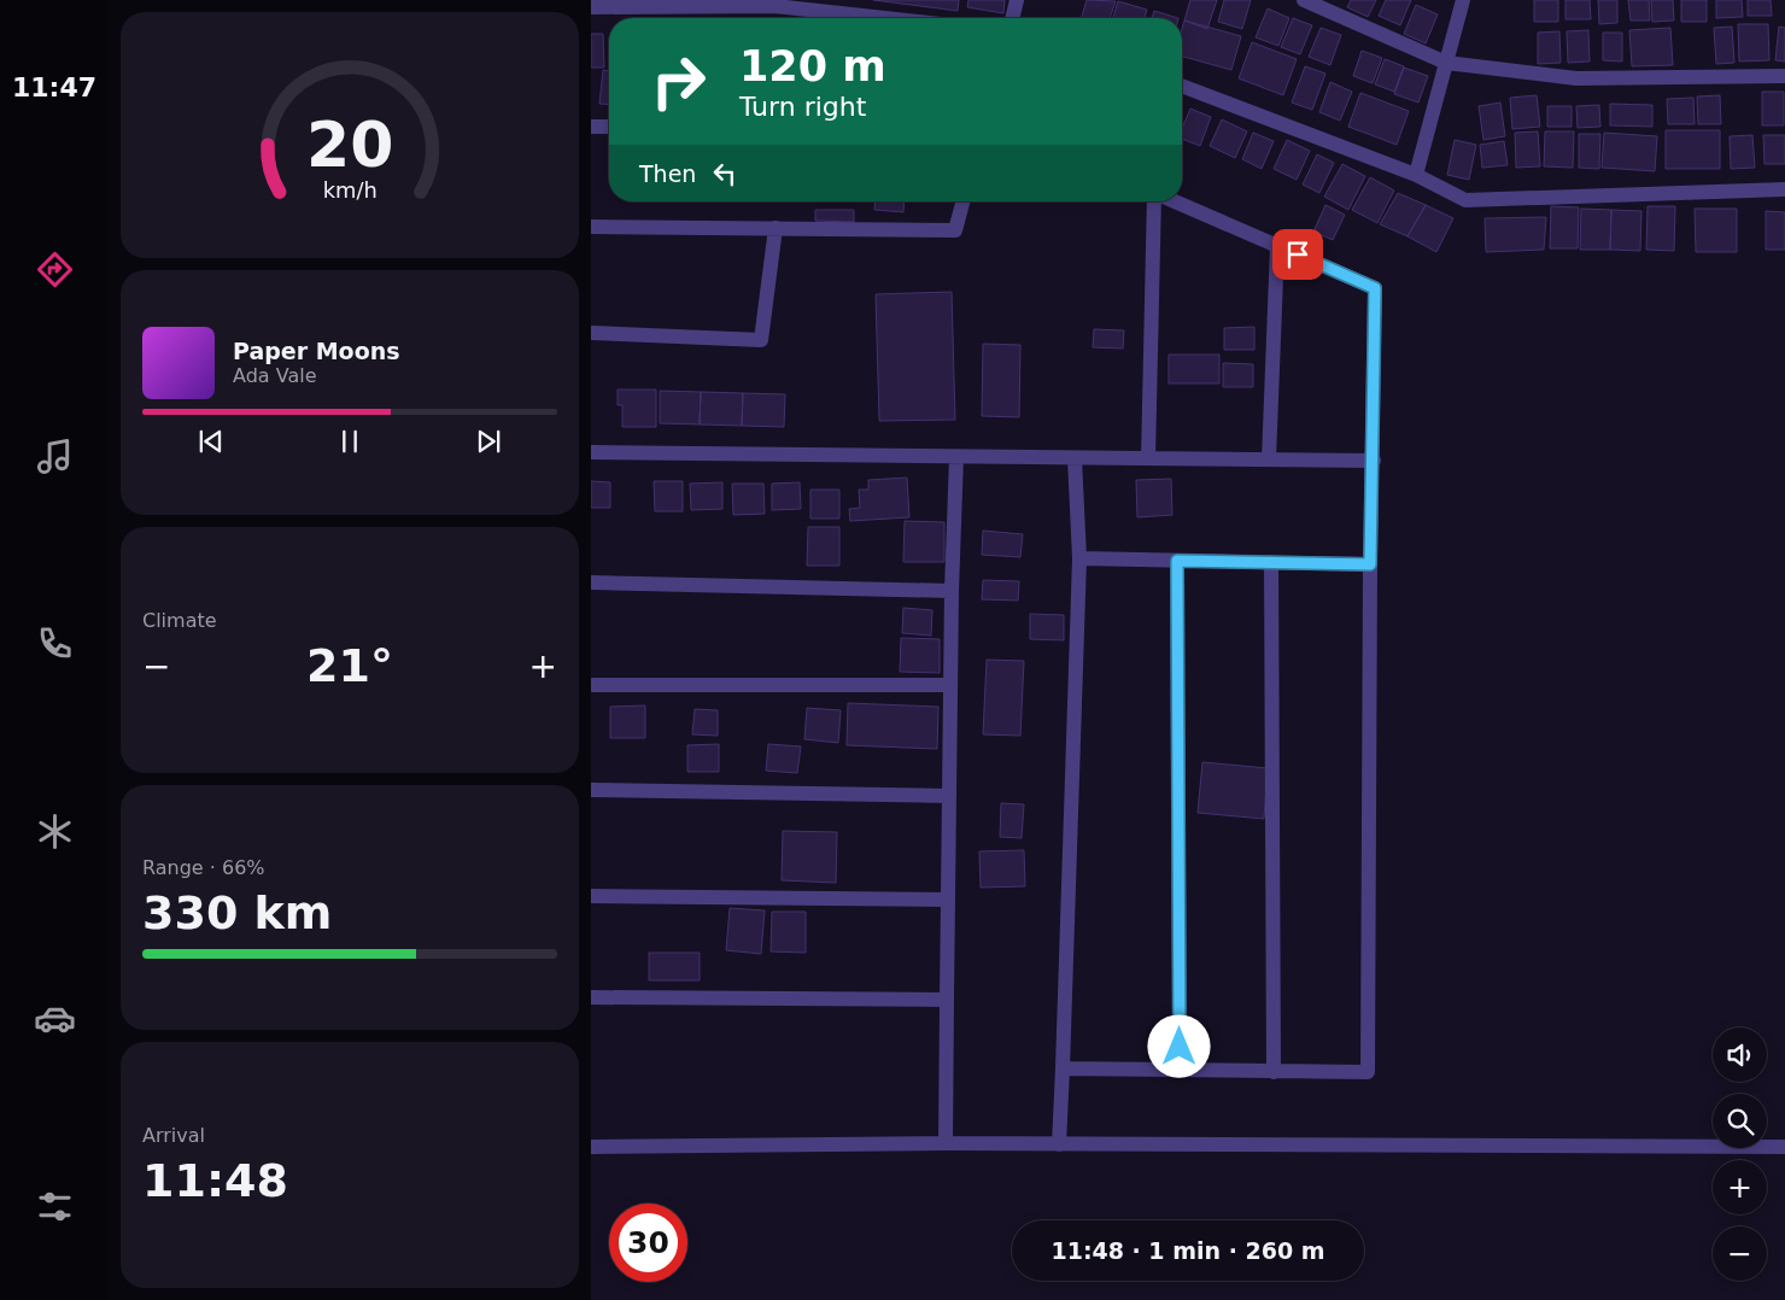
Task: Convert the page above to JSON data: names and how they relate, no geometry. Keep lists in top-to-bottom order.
{
  "page": {
    "tabs": "11:47",
    "turn": ["120 m", "Turn right"],
    "then": "Then",
    "song": ["Paper Moons", "Ada Vale"],
    "tile": [
      "Climate",
      ["Range · 66%", "330 km"],
      ["Arrival", "11:48"]
    ],
    "heat": ["−", "21°", "+"],
    "map_buttons": ["+", "−"],
    "limit": "30",
    "trip": "11:48 · 1 min · 260 m",
    "gauge": ["20", "km/h"]
  }
}
